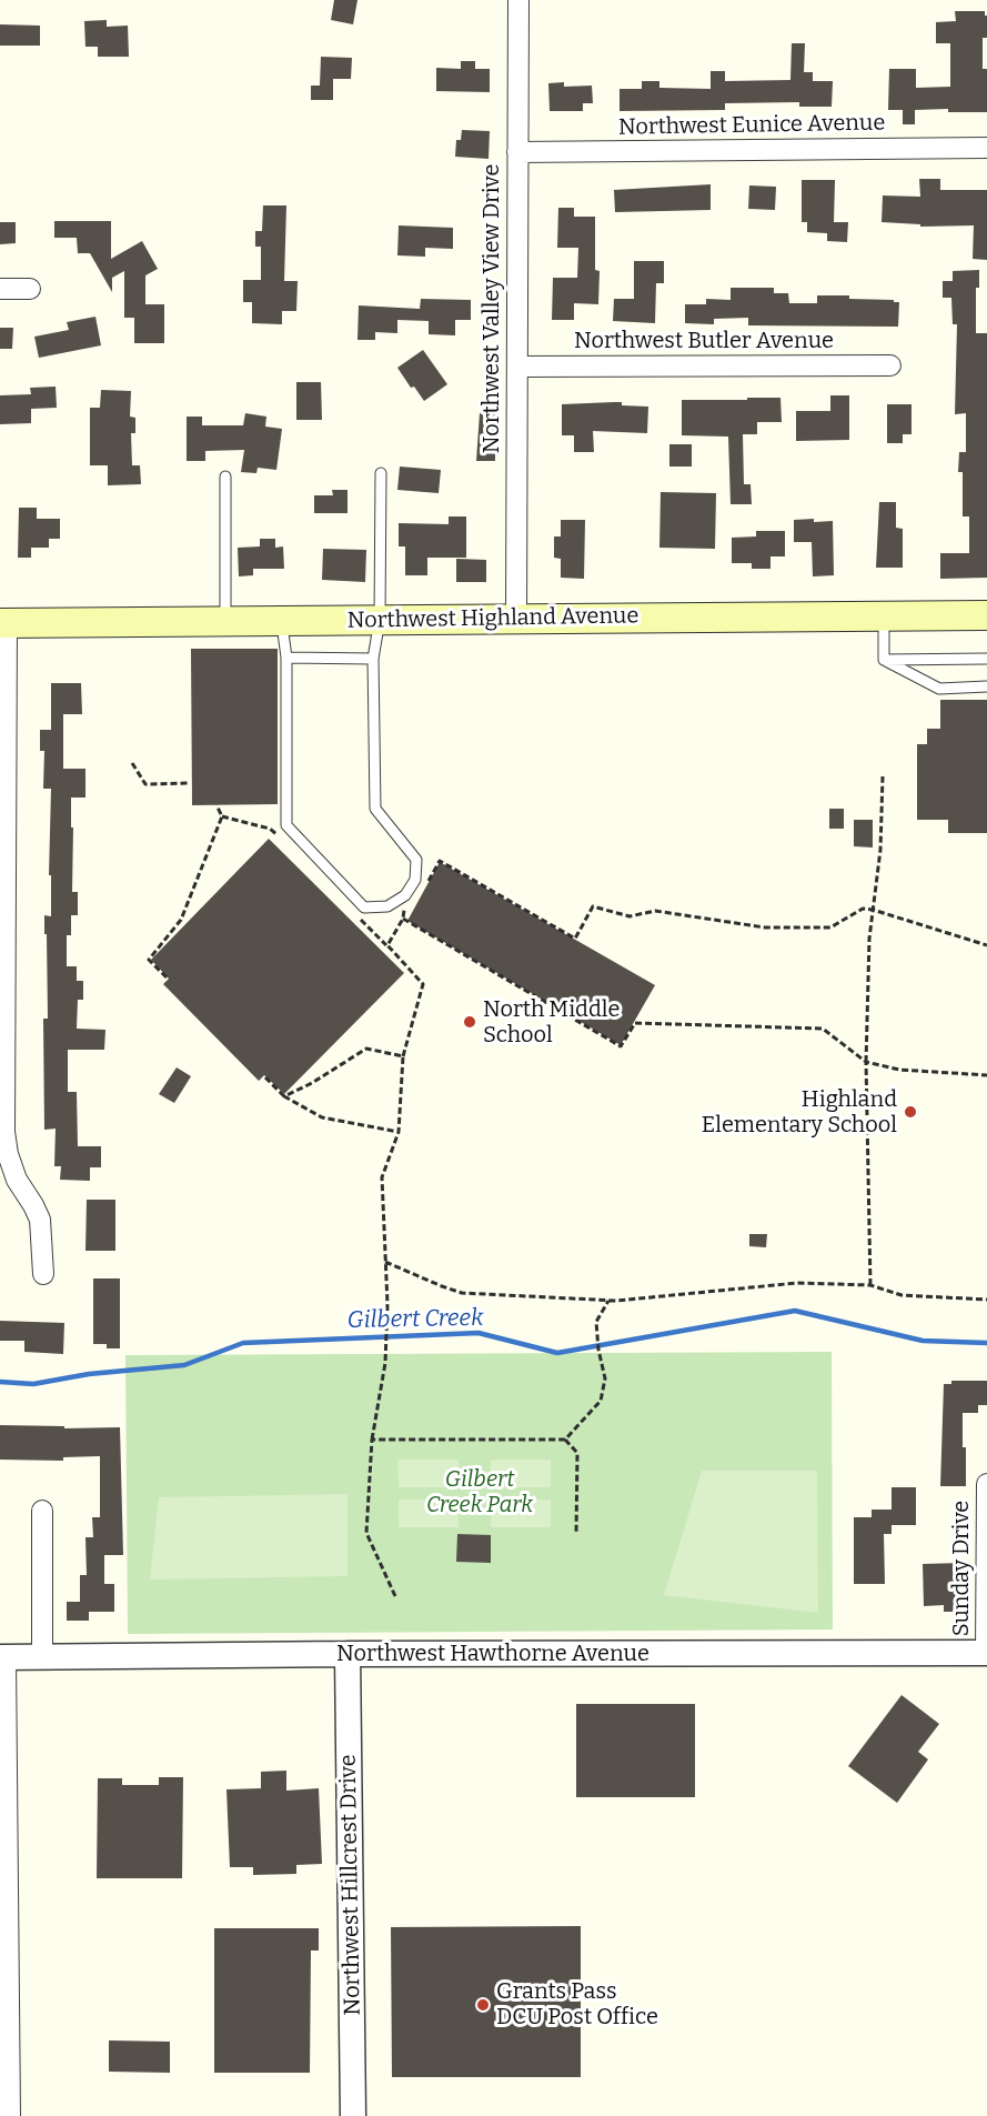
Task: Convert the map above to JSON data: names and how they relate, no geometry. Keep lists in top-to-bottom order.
{
  "streets": {
    "main road": ["Northwest Highland Avenue"],
    "street": [
      "Northwest Eunice Avenue",
      "Northwest Valley View Drive",
      "Northwest Butler Avenue",
      "Sunday Drive",
      "Northwest Hawthorne Avenue",
      "Northwest Hillcrest Drive"
    ]
  },
  "crossings": [
    ["Northwest Eunice Avenue", "Northwest Valley View Drive"],
    ["Northwest Valley View Drive", "Northwest Butler Avenue"],
    ["Northwest Valley View Drive", "Northwest Highland Avenue"],
    ["Sunday Drive", "Northwest Hawthorne Avenue"],
    ["Northwest Hawthorne Avenue", "Northwest Hillcrest Drive"]
  ],
  "water": ["Gilbert Creek"],
  "parks": ["Gilbert Creek Park"],
  "places": ["North Middle School", "Highland Elementary School", "Grants Pass DCU Post Office"]
}
